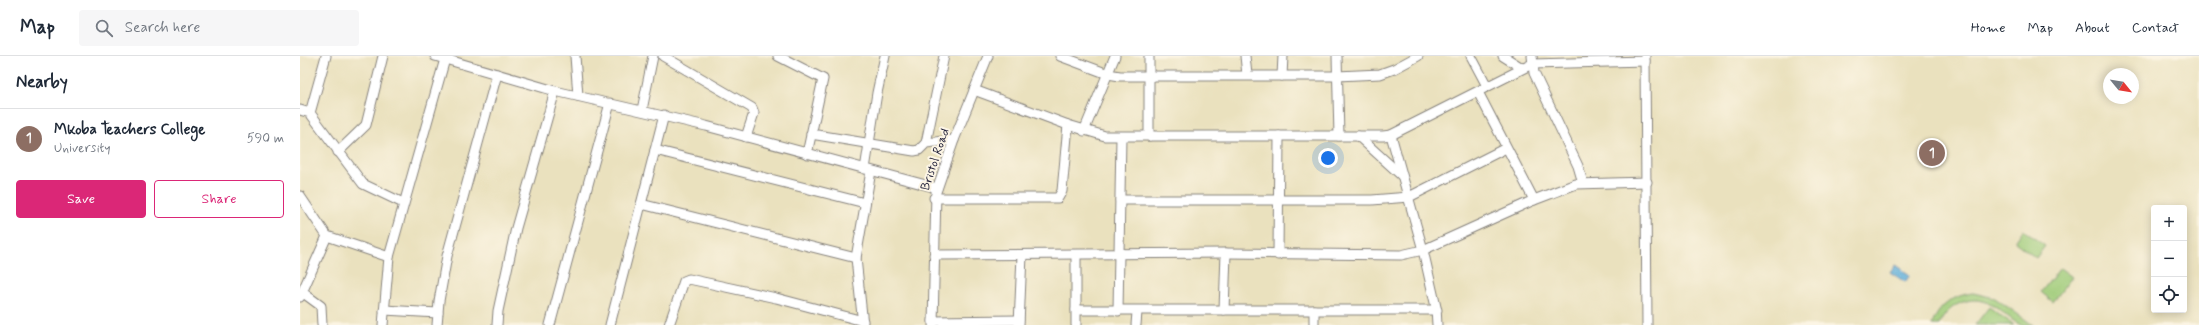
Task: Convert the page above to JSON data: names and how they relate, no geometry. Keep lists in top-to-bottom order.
{
  "streets": {
    "street": ["Bristol Road"]
  },
  "north": "bottom right",
  "page": {
    "header": "Map",
    "search": "Search here",
    "nav": [
      "Home",
      "Map",
      "About",
      "Contact"
    ],
    "heading": "Nearby",
    "list": [
      {
        "mark": "1",
        "name": "Mkoba Teachers College",
        "note": "University",
        "value": "590 m"
      }
    ],
    "pins": "1",
    "buttons": ["Save", "Share"],
    "map_buttons": ["+", "−"]
  }
}
